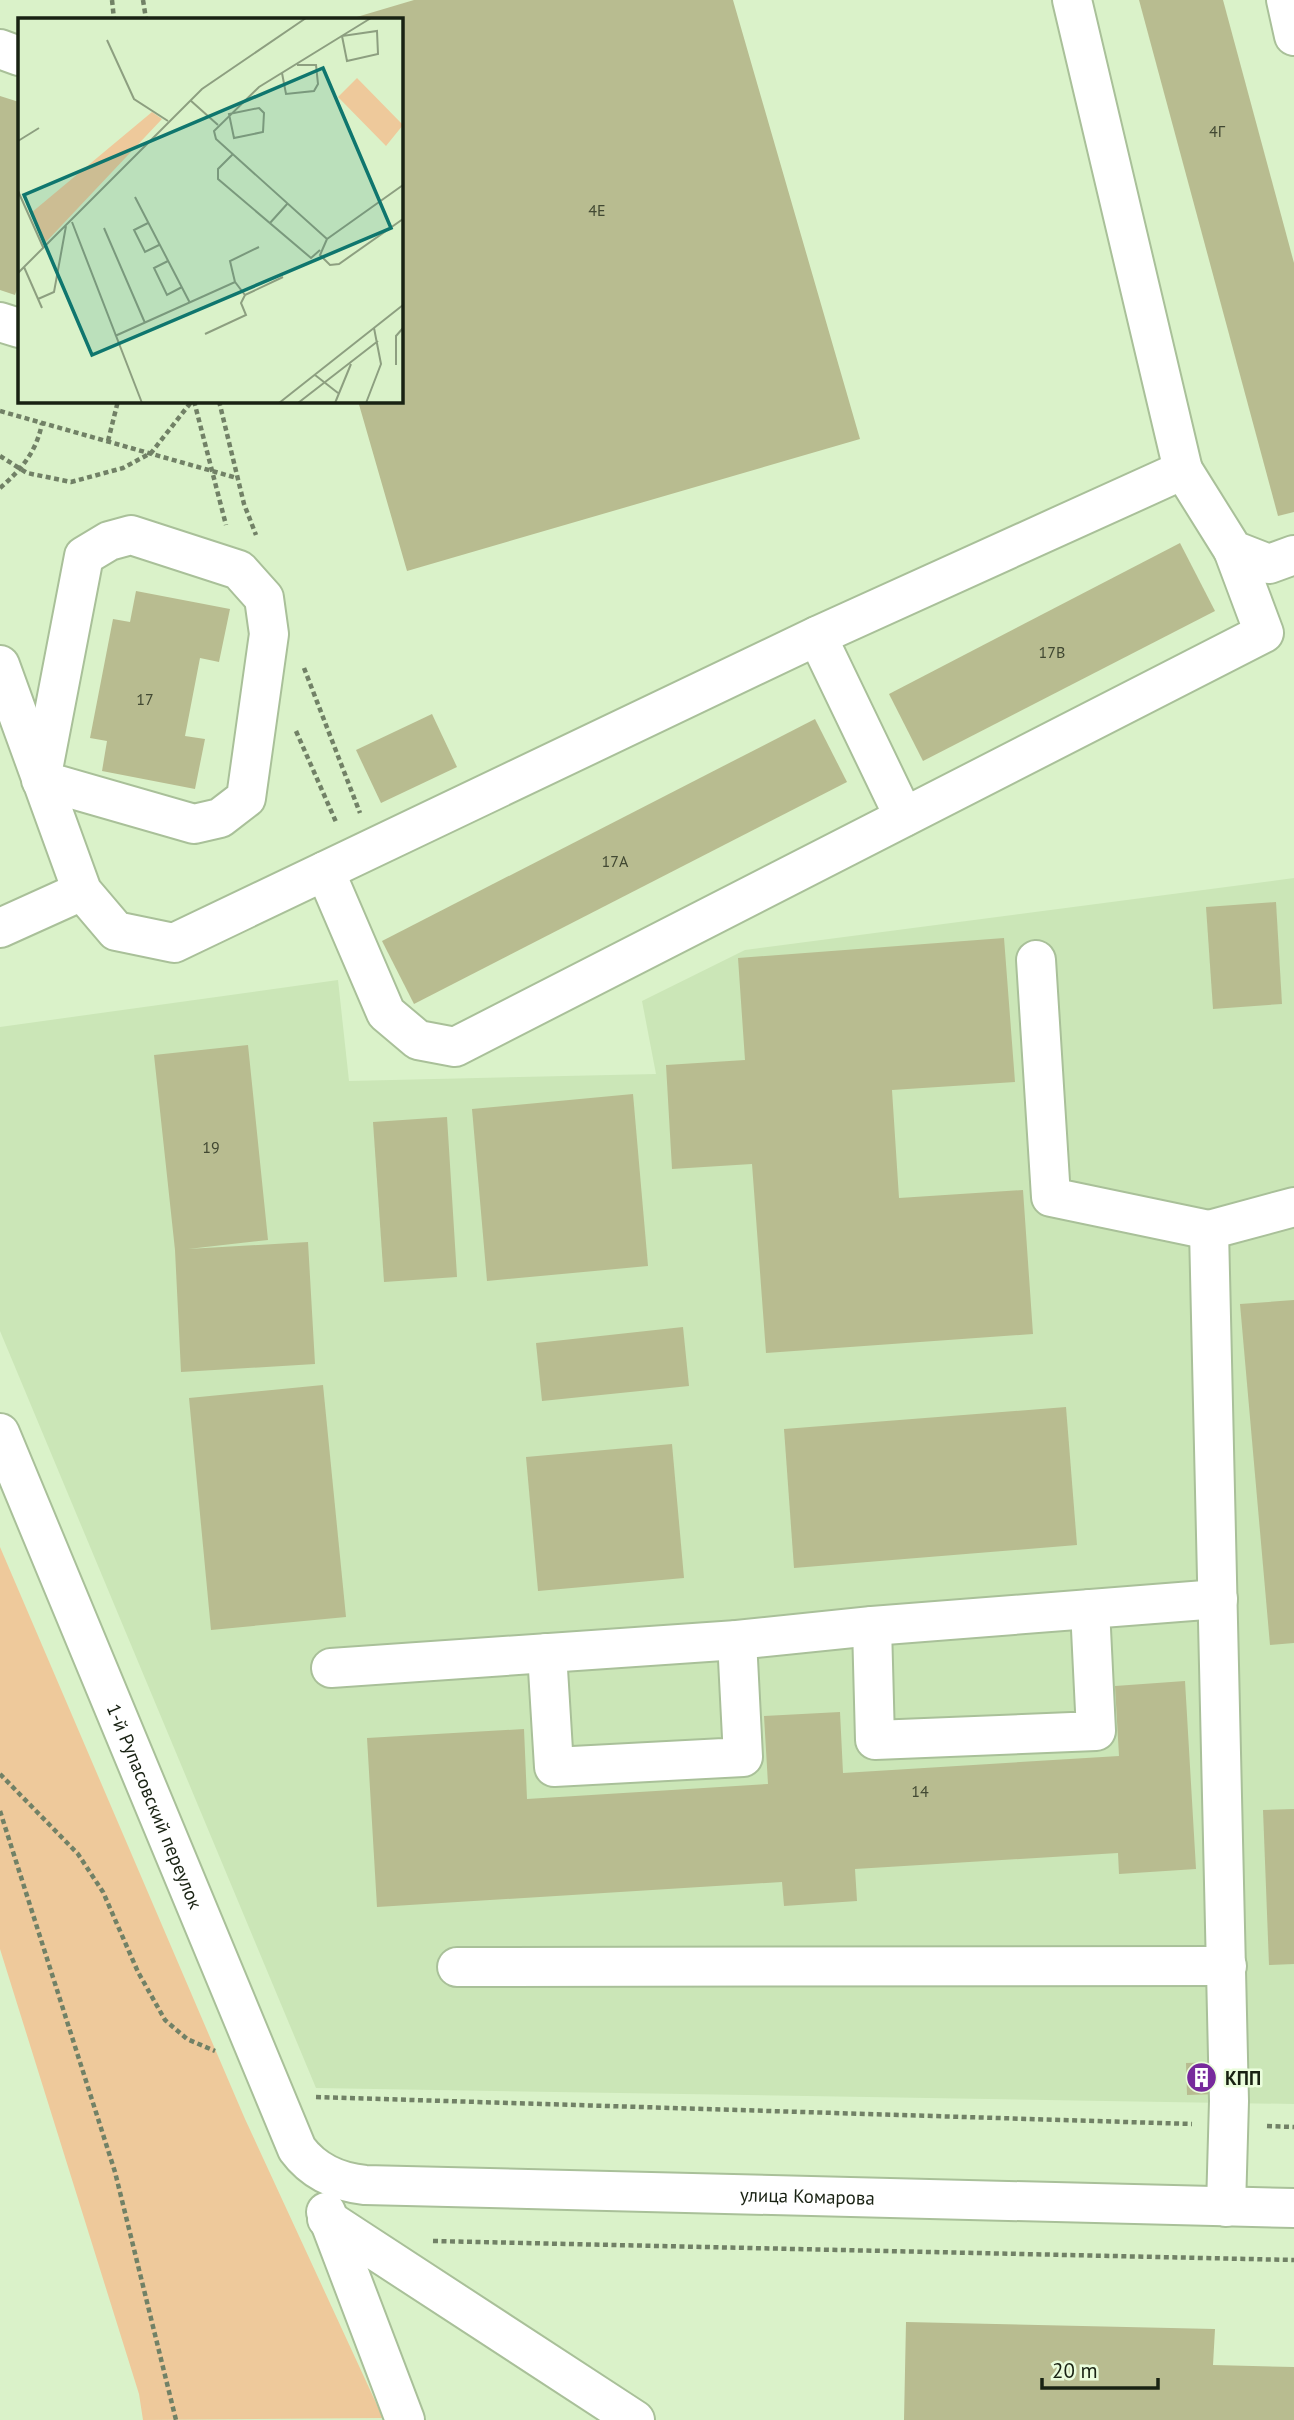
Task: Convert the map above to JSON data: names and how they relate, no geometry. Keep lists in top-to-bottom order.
{
  "streets": {
    "street": ["1-й Рупасовский переулок", "улица Комарова"]
  },
  "crossings": [
    ["1-й Рупасовский переулок", "улица Комарова"]
  ],
  "places": {
    "building": ["КПП"]
  },
  "house_numbers": [
    "4Г",
    "4Е",
    "17В",
    "17",
    "17А",
    "19",
    "14"
  ],
  "scale_bar": "20 m"
}
